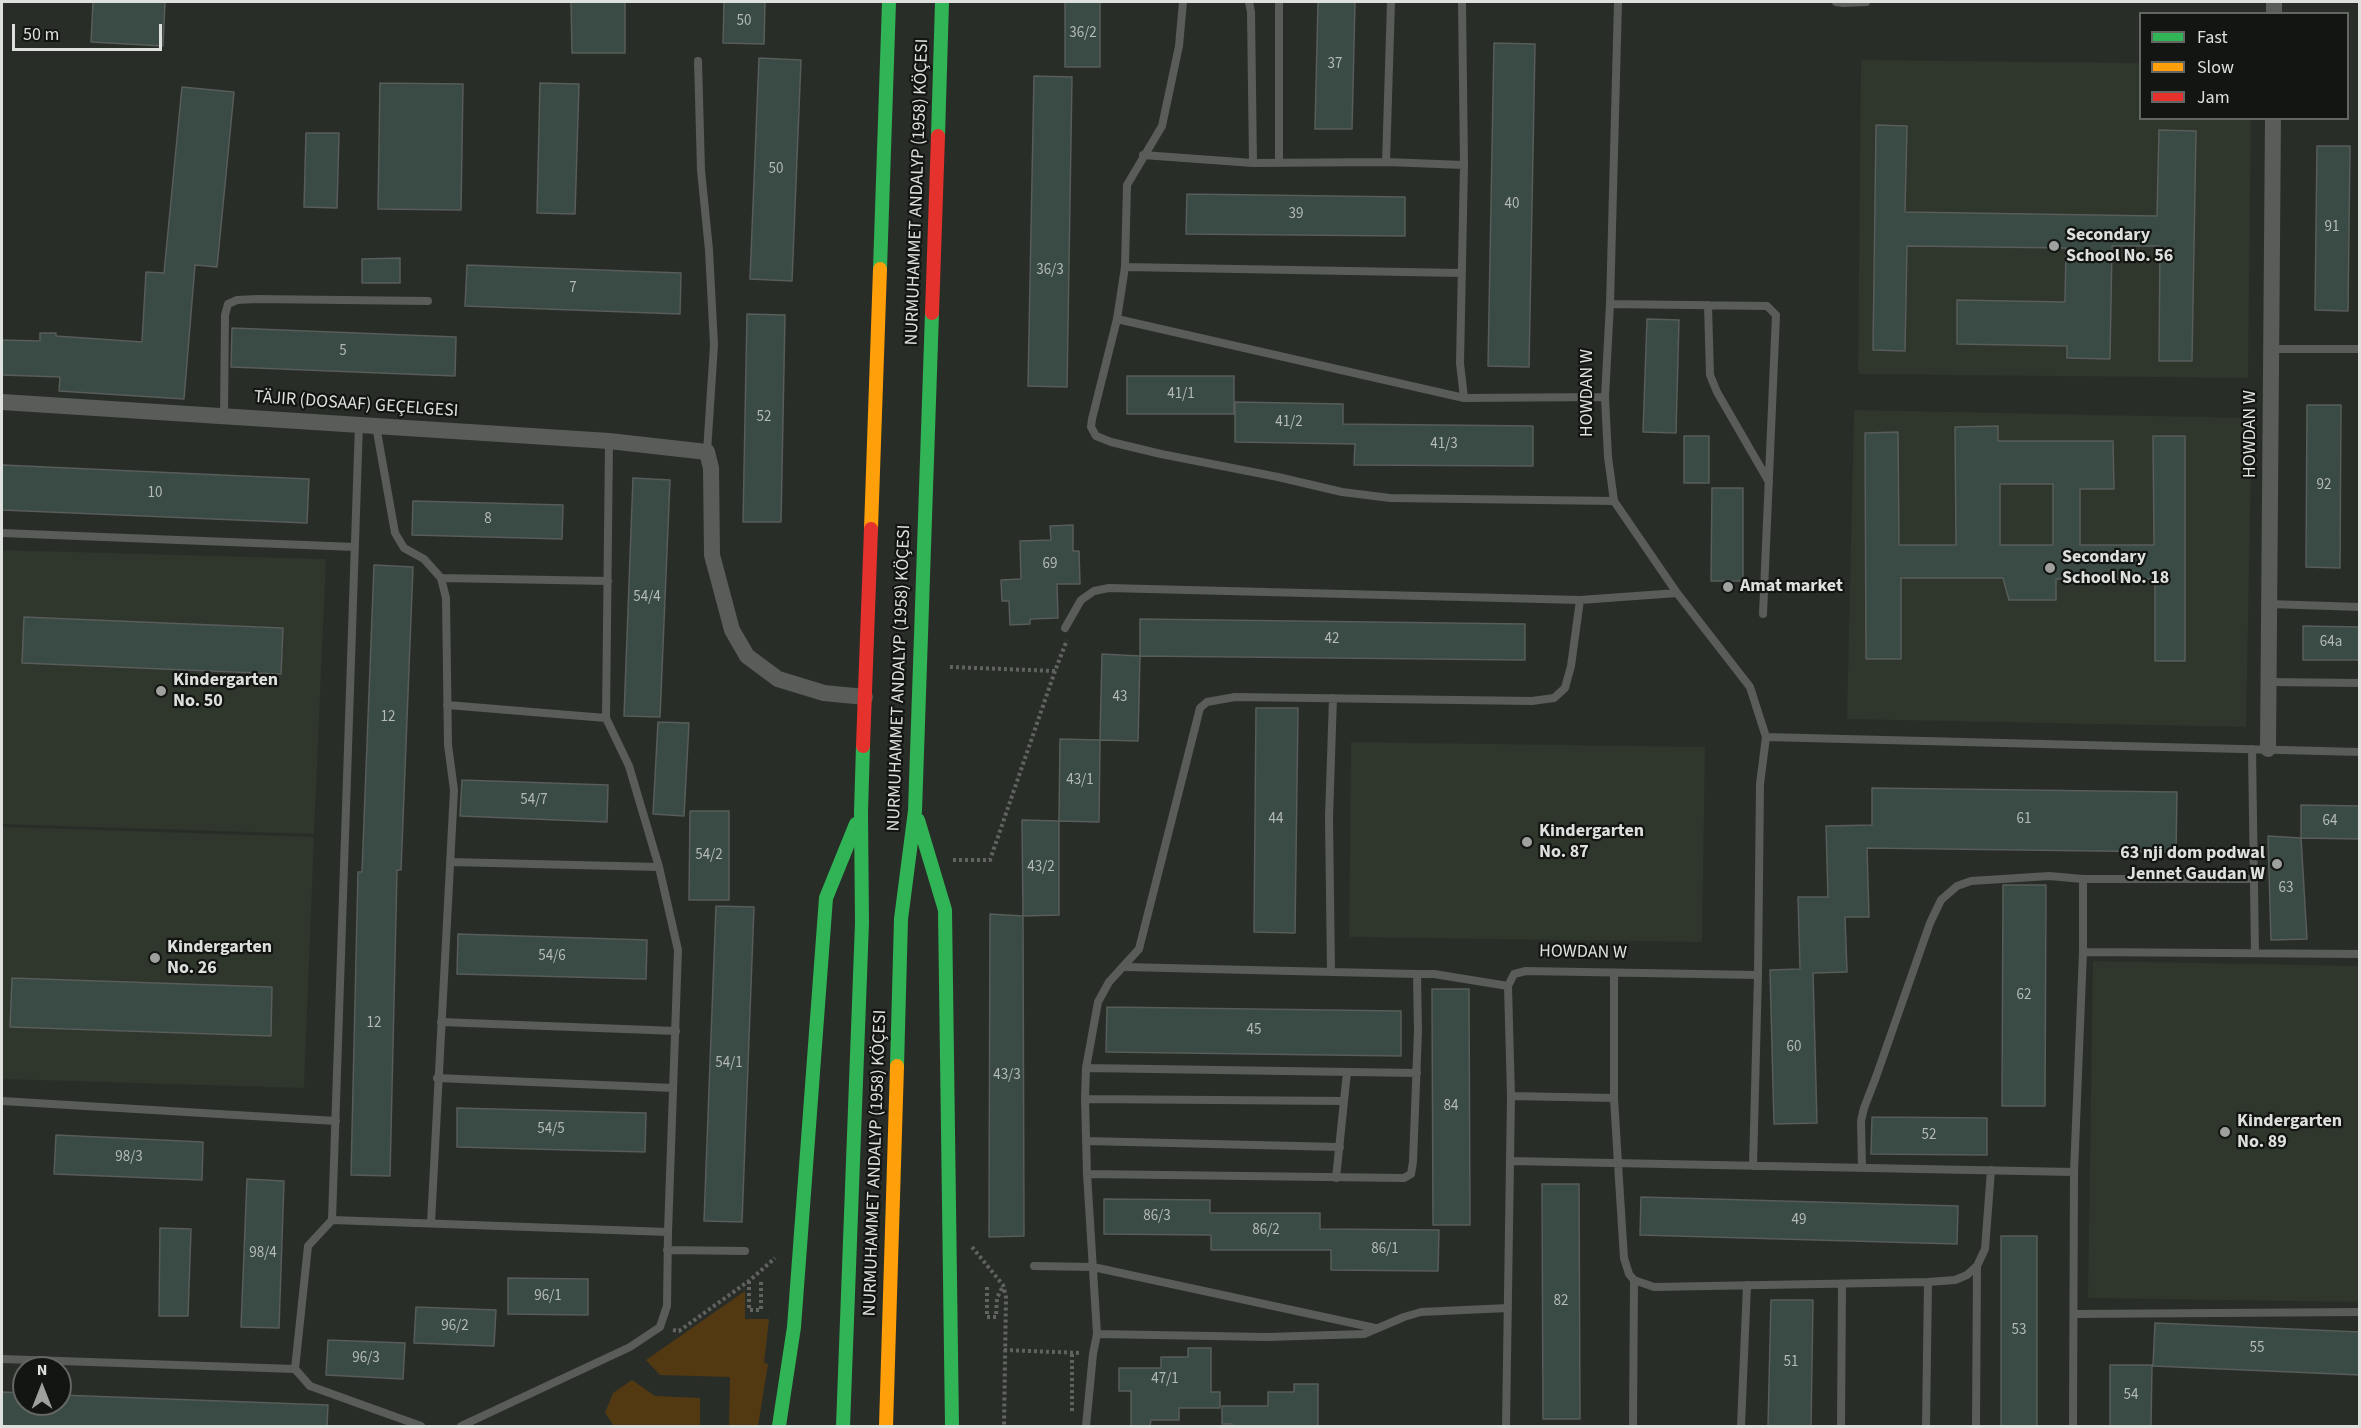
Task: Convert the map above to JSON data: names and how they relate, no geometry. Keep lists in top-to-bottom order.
{
  "streets": {
    "main road": ["NURMUHAMMET ANDALYP (1958) KÖÇESI"],
    "street": ["HOWDAN W", "TÄJIR (DOSAAF) GEÇELGESI"]
  },
  "places": [
    "Secondary School No. 56",
    "Secondary School No. 18",
    "Amat market",
    "Kindergarten No. 50",
    "Kindergarten No. 87",
    "63 nji dom podwal Jennet Gaudan W",
    "Kindergarten No. 26",
    "Kindergarten No. 89"
  ],
  "house_numbers": [
    "50",
    "36/2",
    "37",
    "50",
    "40",
    "39",
    "91",
    "36/3",
    "7",
    "5",
    "41/1",
    "52",
    "41/2",
    "41/3",
    "92",
    "10",
    "8",
    "69",
    "54/4",
    "42",
    "64a",
    "43",
    "12",
    "43/1",
    "54/7",
    "44",
    "61",
    "64",
    "54/2",
    "43/2",
    "63",
    "54/6",
    "62",
    "12",
    "45",
    "60",
    "54/1",
    "43/3",
    "84",
    "54/5",
    "52",
    "98/3",
    "86/3",
    "49",
    "86/2",
    "86/1",
    "98/4",
    "96/1",
    "82",
    "96/2",
    "53",
    "55",
    "96/3",
    "51",
    "47/1",
    "54"
  ],
  "legend": ["Fast", "Slow", "Jam"],
  "scale_bar": "50 m",
  "north": "top"
}
